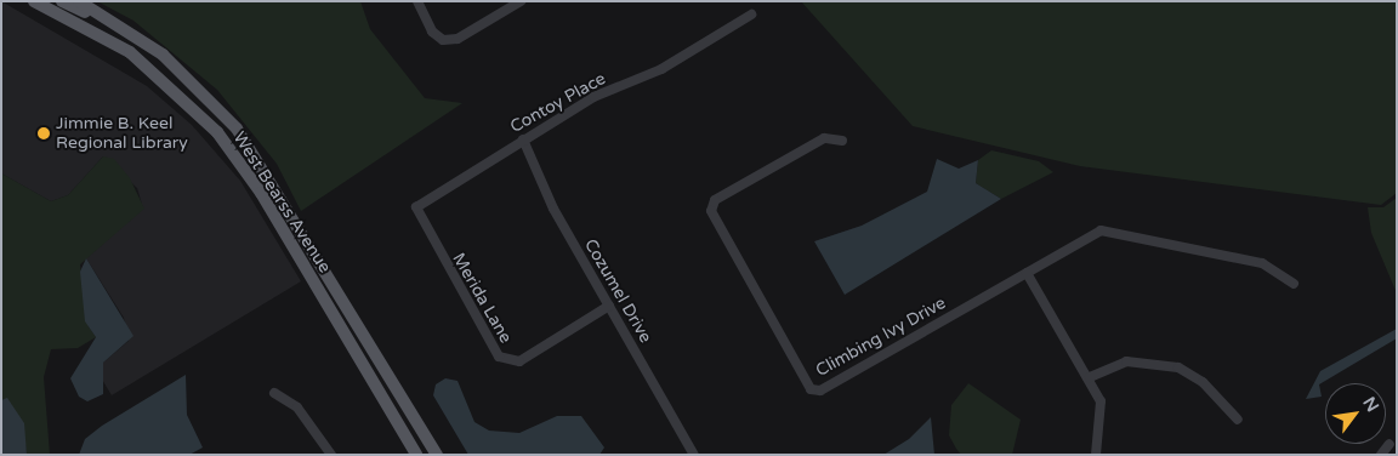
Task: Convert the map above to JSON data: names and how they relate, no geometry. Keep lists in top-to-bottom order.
{
  "streets": {
    "main road": ["West Bearss Avenue"],
    "street": [
      "Contoy Place",
      "Cozumel Drive",
      "Merida Lane",
      "Climbing Ivy Drive"
    ]
  },
  "crossings": [
    ["Contoy Place", "Cozumel Drive"],
    ["Contoy Place", "Merida Lane"],
    ["Cozumel Drive", "Merida Lane"]
  ],
  "places": ["Jimmie B. Keel Regional Library"],
  "north": "top right"
}
